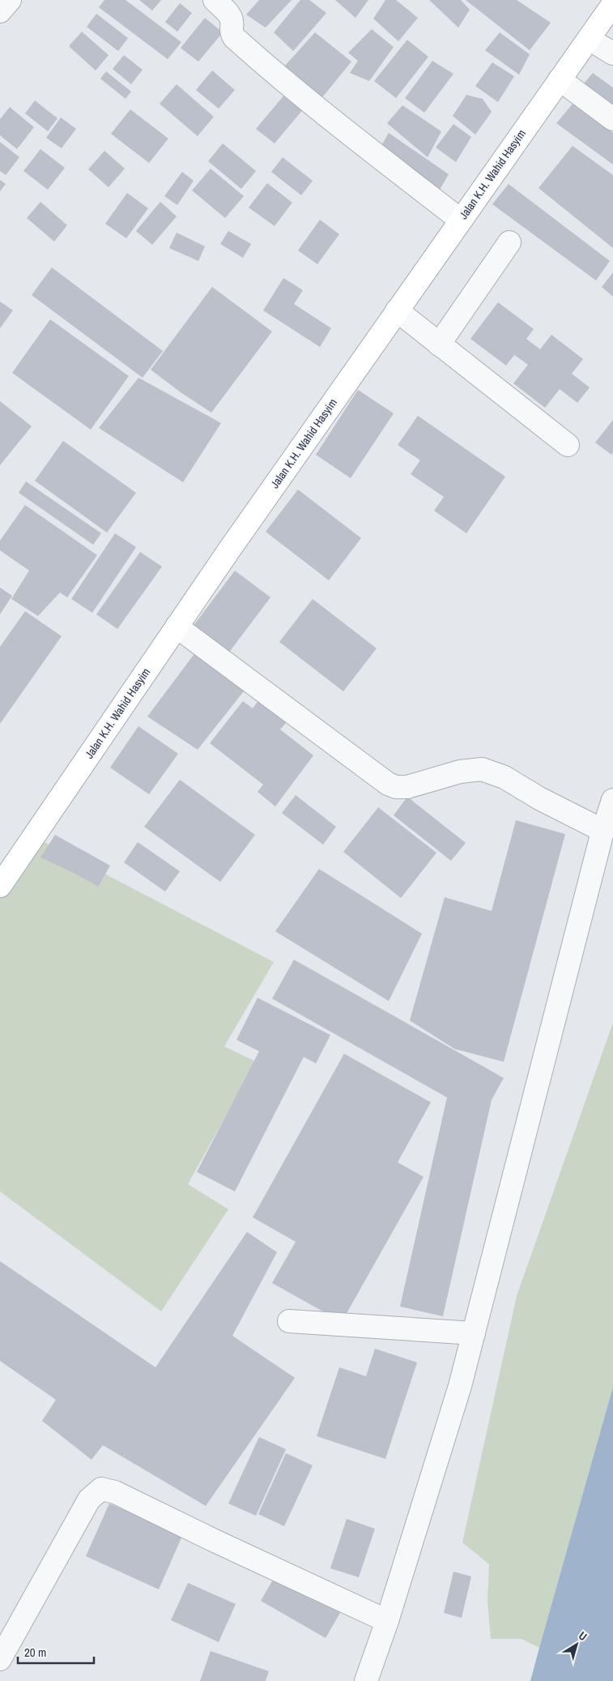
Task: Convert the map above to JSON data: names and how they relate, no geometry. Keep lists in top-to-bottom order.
{
  "streets": {
    "main road": ["Jalan K.H. Wahid Hasyim"]
  },
  "scale_bar": "20 m",
  "north": "top right"
}
